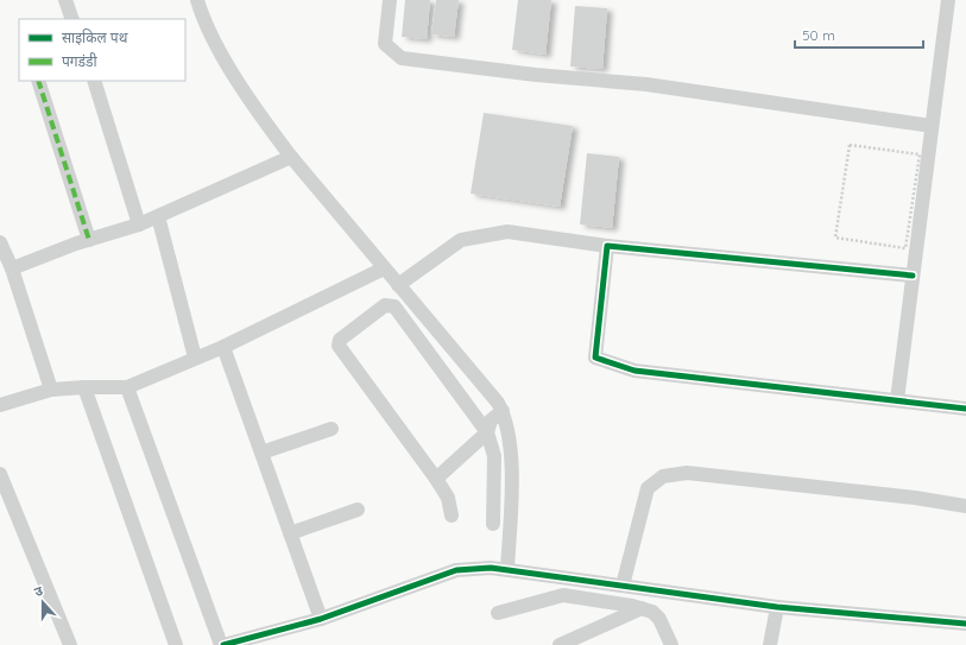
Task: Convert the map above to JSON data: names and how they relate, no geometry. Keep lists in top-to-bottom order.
{
  "legend": ["साइकिल पथ", "पगडंडी"],
  "scale_bar": "50 m",
  "north": "top"
}
